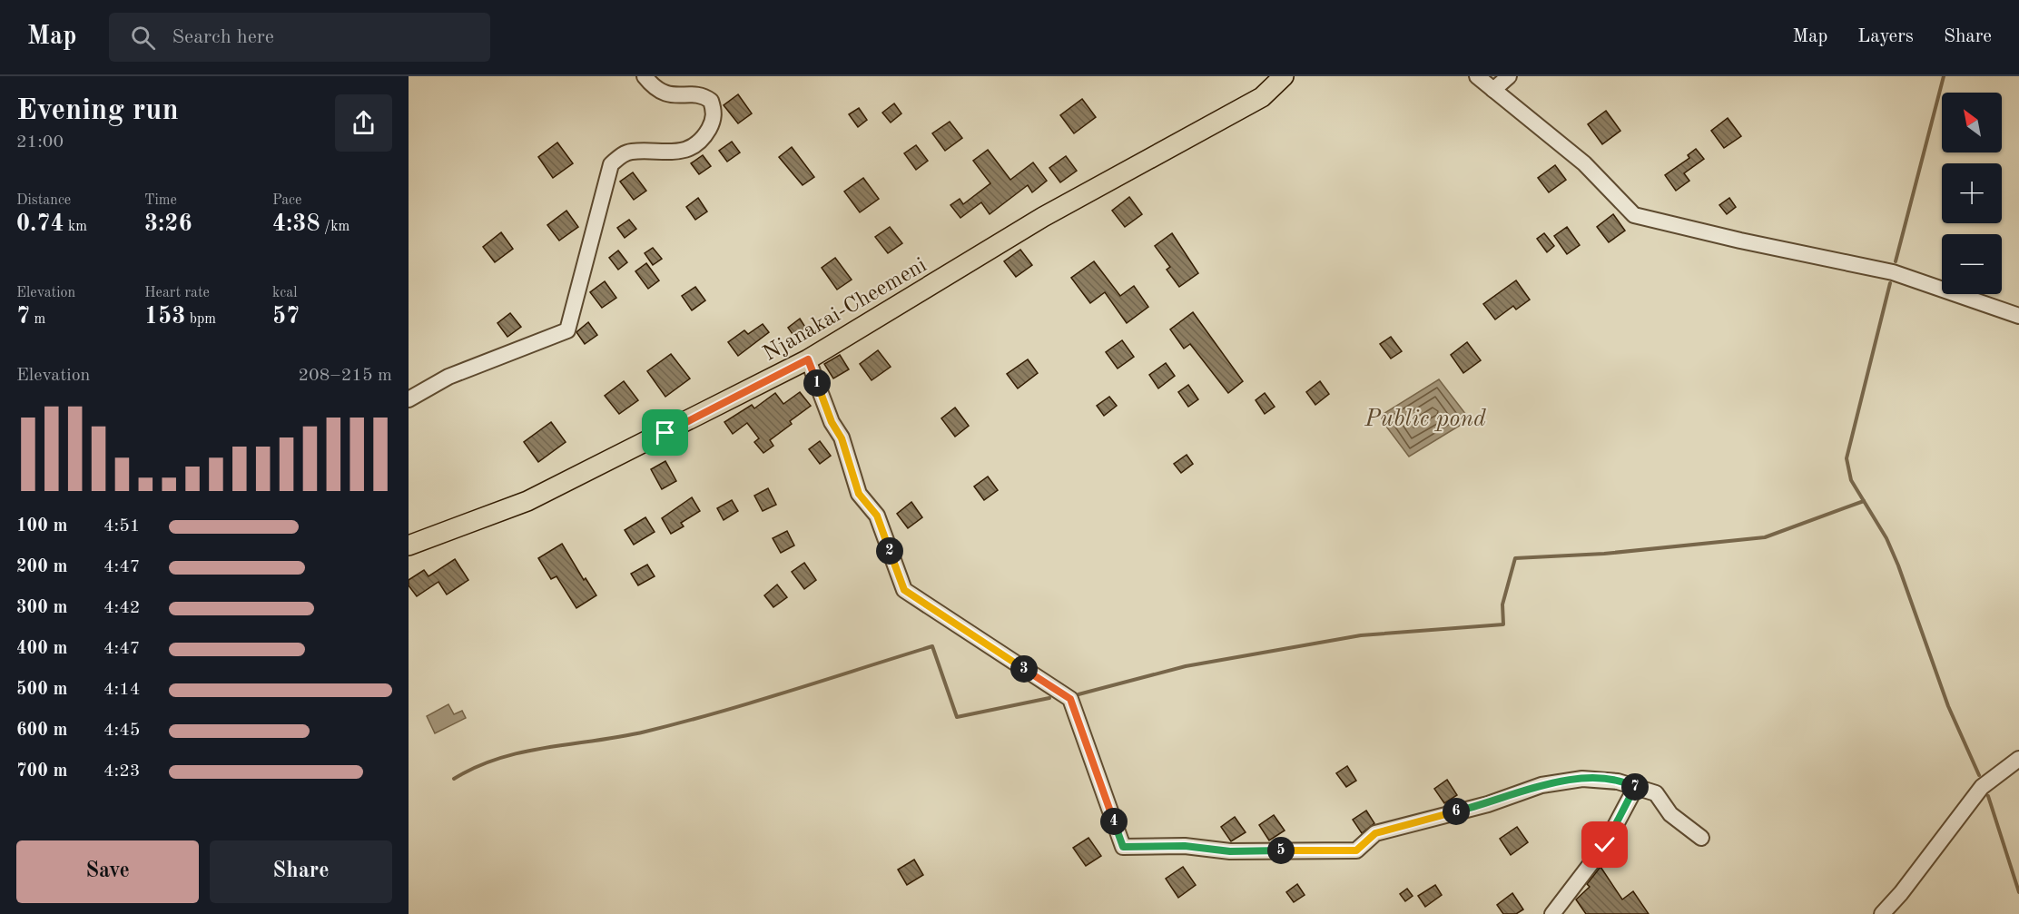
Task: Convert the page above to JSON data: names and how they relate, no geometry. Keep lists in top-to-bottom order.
{
  "streets": {
    "main road": ["Njanakai-Cheemeni"]
  },
  "water": ["Public pond"],
  "north": "top left",
  "page": {
    "header": "Map",
    "search": "Search here",
    "nav": ["Map", "Layers", "Share"],
    "heading": ["Evening run", "21:00"],
    "map_buttons": ["+", "−"],
    "stats": [
      ["Distance", "0.74 km"],
      ["Time", "3:26"],
      ["Pace", "4:38 /km"],
      ["Elevation", "7 m"],
      ["Heart rate", "153 bpm"],
      ["kcal", "57"]
    ],
    "chart": ["Elevation", "208–215 m"],
    "pins": [
      "1",
      "2",
      "3",
      "7",
      "6",
      "4",
      "5"
    ],
    "list": [
      {
        "name": "100 m",
        "note": "4:51"
      },
      {
        "name": "200 m",
        "note": "4:47"
      },
      {
        "name": "300 m",
        "note": "4:42"
      },
      {
        "name": "400 m",
        "note": "4:47"
      },
      {
        "name": "500 m",
        "note": "4:14"
      },
      {
        "name": "600 m",
        "note": "4:45"
      },
      {
        "name": "700 m",
        "note": "4:23"
      }
    ],
    "buttons": ["Save", "Share"]
  }
}
